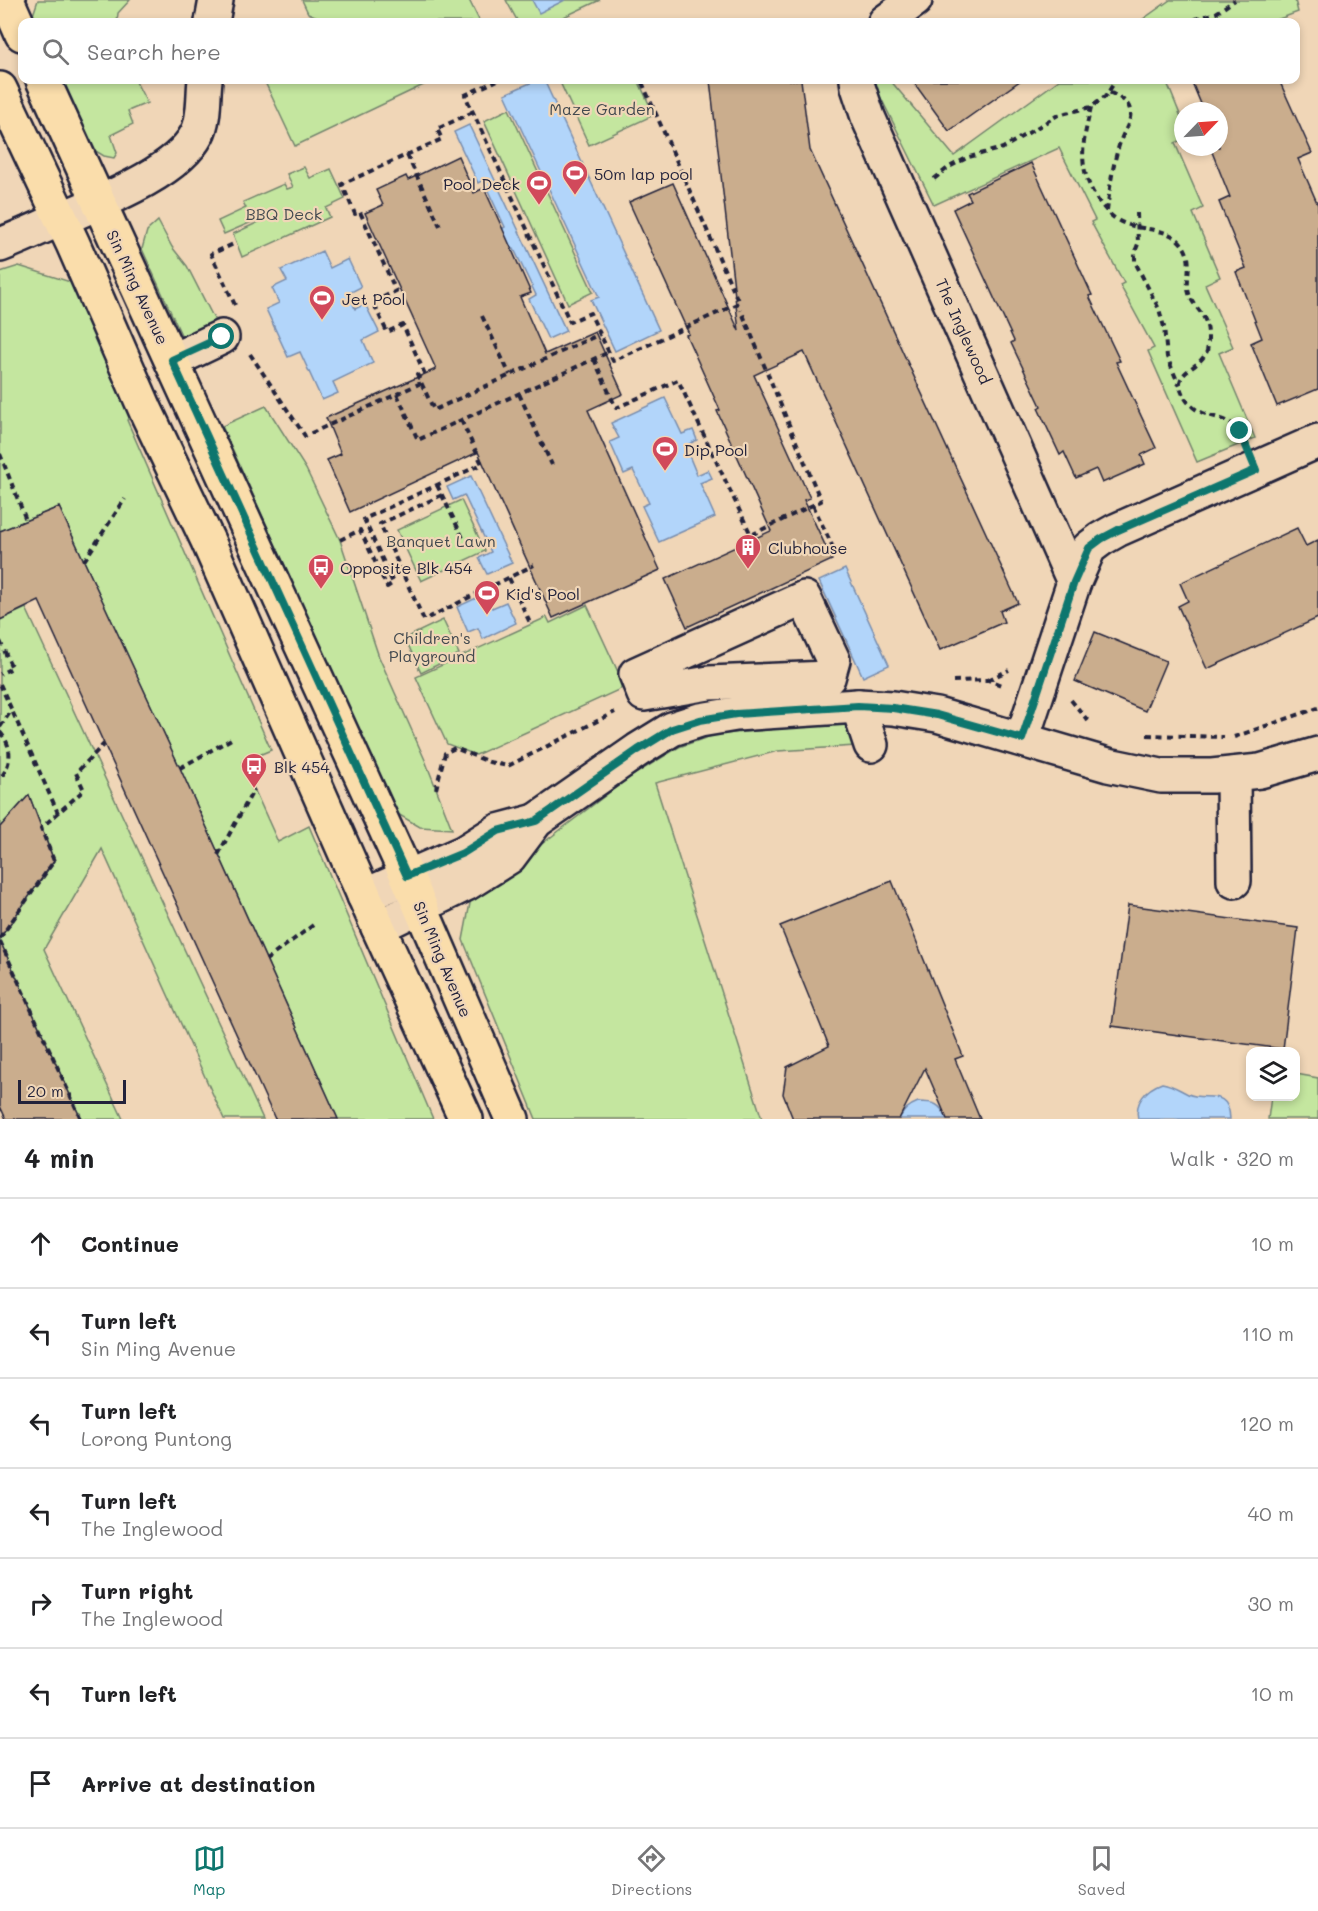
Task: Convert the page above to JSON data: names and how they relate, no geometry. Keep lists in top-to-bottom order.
{
  "streets": {
    "main road": ["Sin Ming Avenue"],
    "street": ["The Inglewood"]
  },
  "parks": [
    "Maze Garden",
    "BBQ Deck",
    "Banquet Lawn",
    "Children's Playground"
  ],
  "places": {
    "sports": [
      "50m lap pool",
      "Pool Deck",
      "Jet Pool",
      "Dip Pool",
      "Kid's Pool"
    ],
    "building": ["Clubhouse"],
    "bus stop": ["Opposite Blk 454", "Blk 454"]
  },
  "scale_bar": "20 m",
  "north": "top right",
  "page": {
    "search": "Search here",
    "scale": "20 m",
    "heading": ["4 min", "Walk · 320 m"],
    "list": [
      ["Continue", "10 m"],
      ["Turn left", "Sin Ming Avenue", "110 m"],
      ["Turn left", "Lorong Puntong", "120 m"],
      ["Turn left", "The Inglewood", "40 m"],
      ["Turn right", "The Inglewood", "30 m"],
      ["Turn left", "10 m"],
      "Arrive at destination"
    ],
    "nav": ["Map", "Directions", "Saved"]
  }
}
